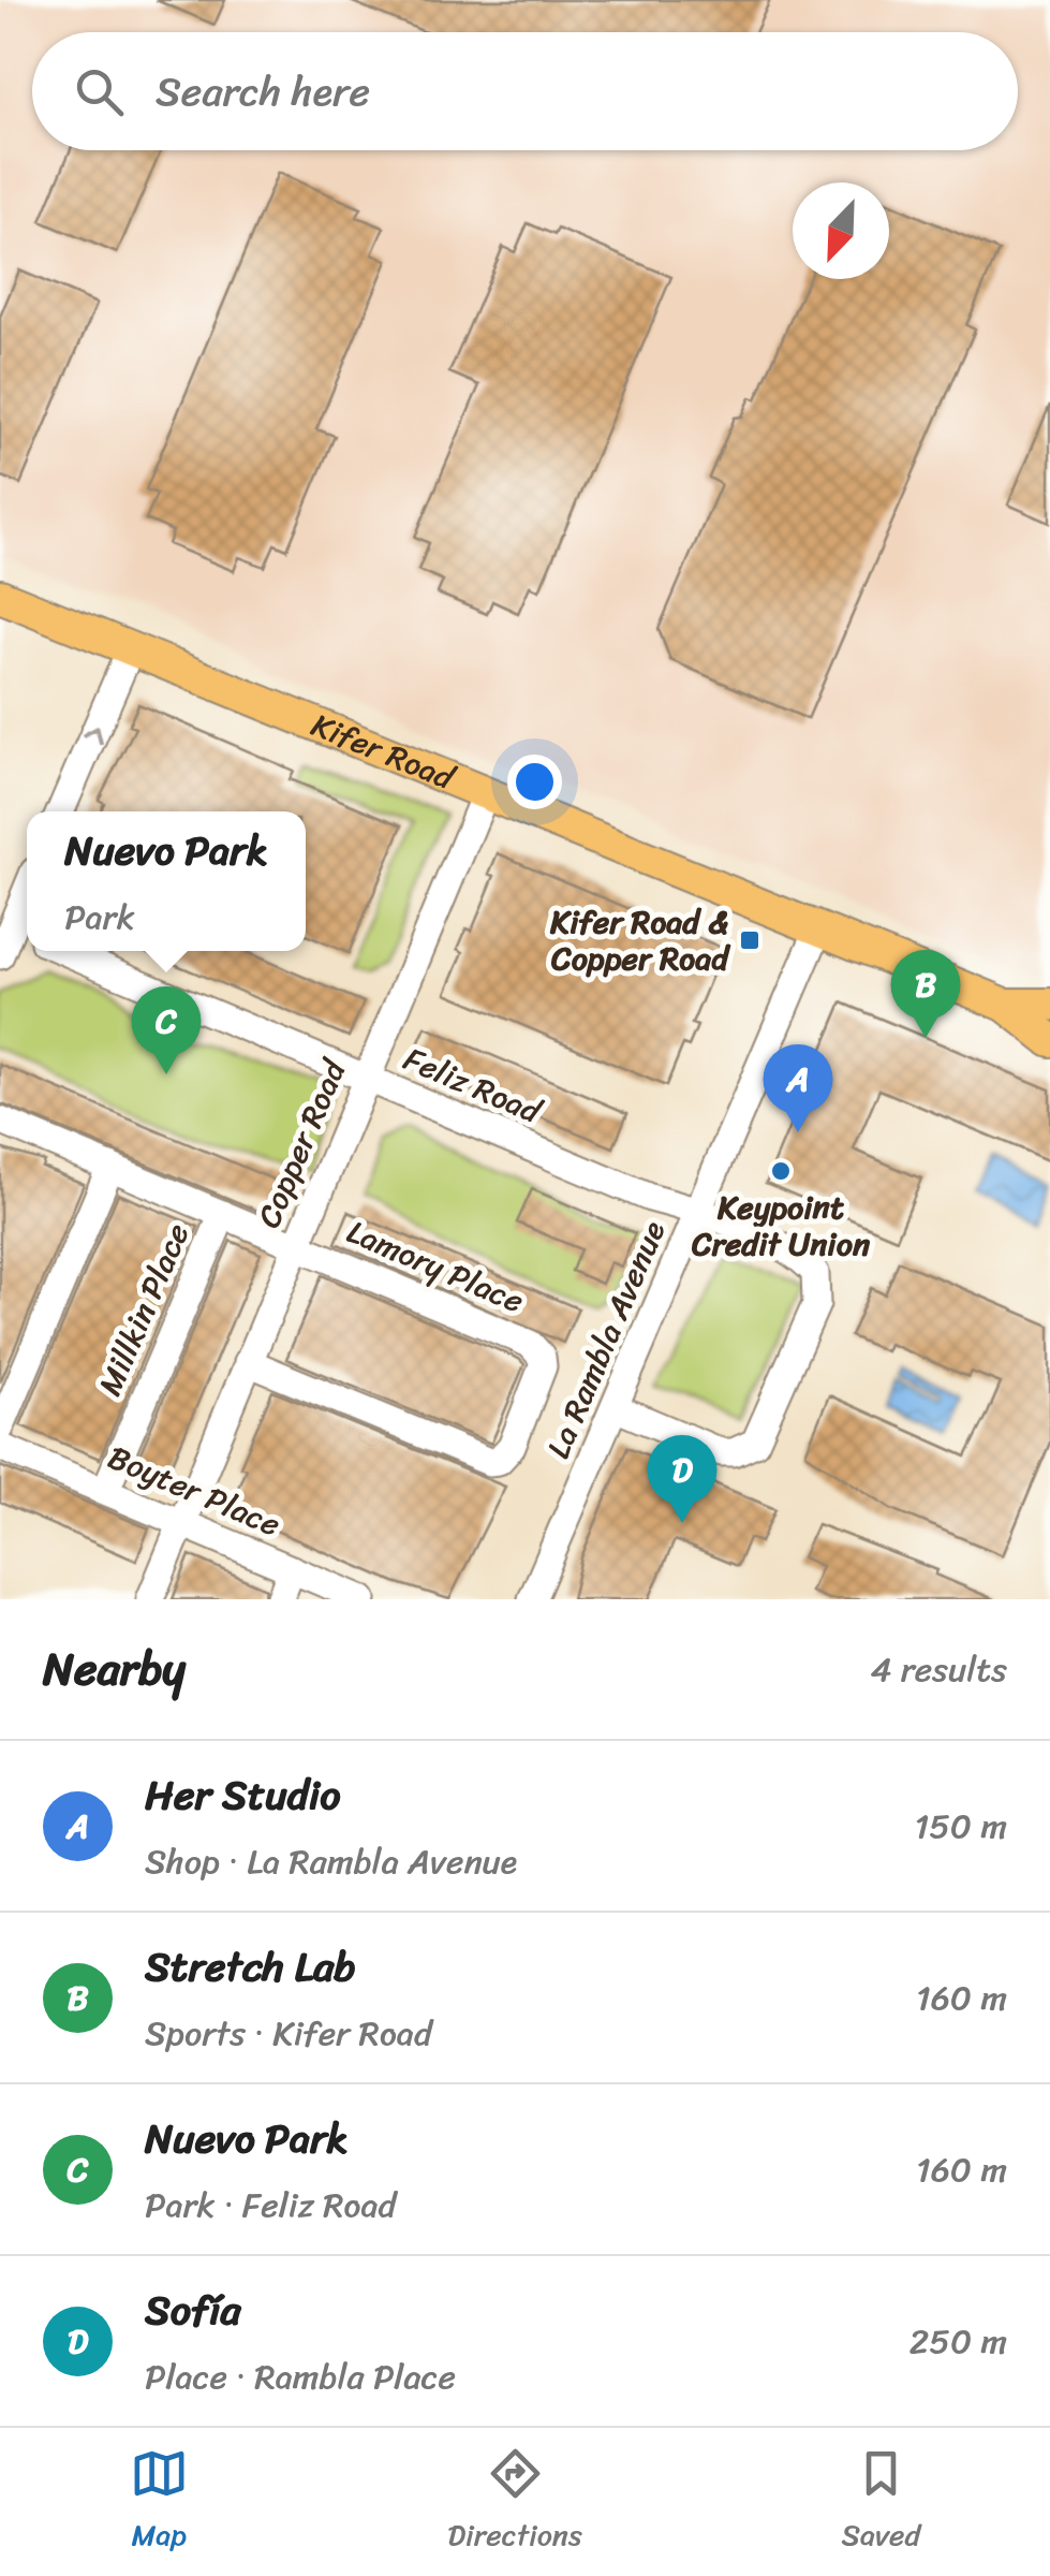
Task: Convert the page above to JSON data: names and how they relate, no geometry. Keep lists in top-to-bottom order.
{
  "streets": {
    "main road": ["Kifer Road"],
    "street": [
      "Feliz Road",
      "Copper Road",
      "Lamory Place",
      "Millkin Place",
      "La Rambla Avenue",
      "Boyter Place"
    ]
  },
  "crossings": [
    ["Kifer Road", "Copper Road"],
    ["Kifer Road", "La Rambla Avenue"],
    ["Feliz Road", "Copper Road"],
    ["Feliz Road", "La Rambla Avenue"],
    ["Copper Road", "Lamory Place"],
    ["Copper Road", "Boyter Place"],
    ["Lamory Place", "Millkin Place"],
    ["Millkin Place", "Boyter Place"]
  ],
  "places": {
    "transit": ["Kifer Road & Copper Road"],
    "other": ["Keypoint Credit Union"]
  },
  "north": "bottom left",
  "page": {
    "search": "Search here",
    "popup": ["Nuevo Park", "Park"],
    "pins": [
      "B",
      "C",
      "A",
      "D"
    ],
    "heading": ["Nearby", "4 results"],
    "list": [
      {
        "mark": "A",
        "name": "Her Studio",
        "note": "Shop · La Rambla Avenue",
        "value": "150 m"
      },
      {
        "mark": "B",
        "name": "Stretch Lab",
        "note": "Sports · Kifer Road",
        "value": "160 m"
      },
      {
        "mark": "C",
        "name": "Nuevo Park",
        "note": "Park · Feliz Road",
        "value": "160 m"
      },
      {
        "mark": "D",
        "name": "Sofía",
        "note": "Place · Rambla Place",
        "value": "250 m"
      }
    ],
    "nav": ["Map", "Directions", "Saved"]
  }
}
